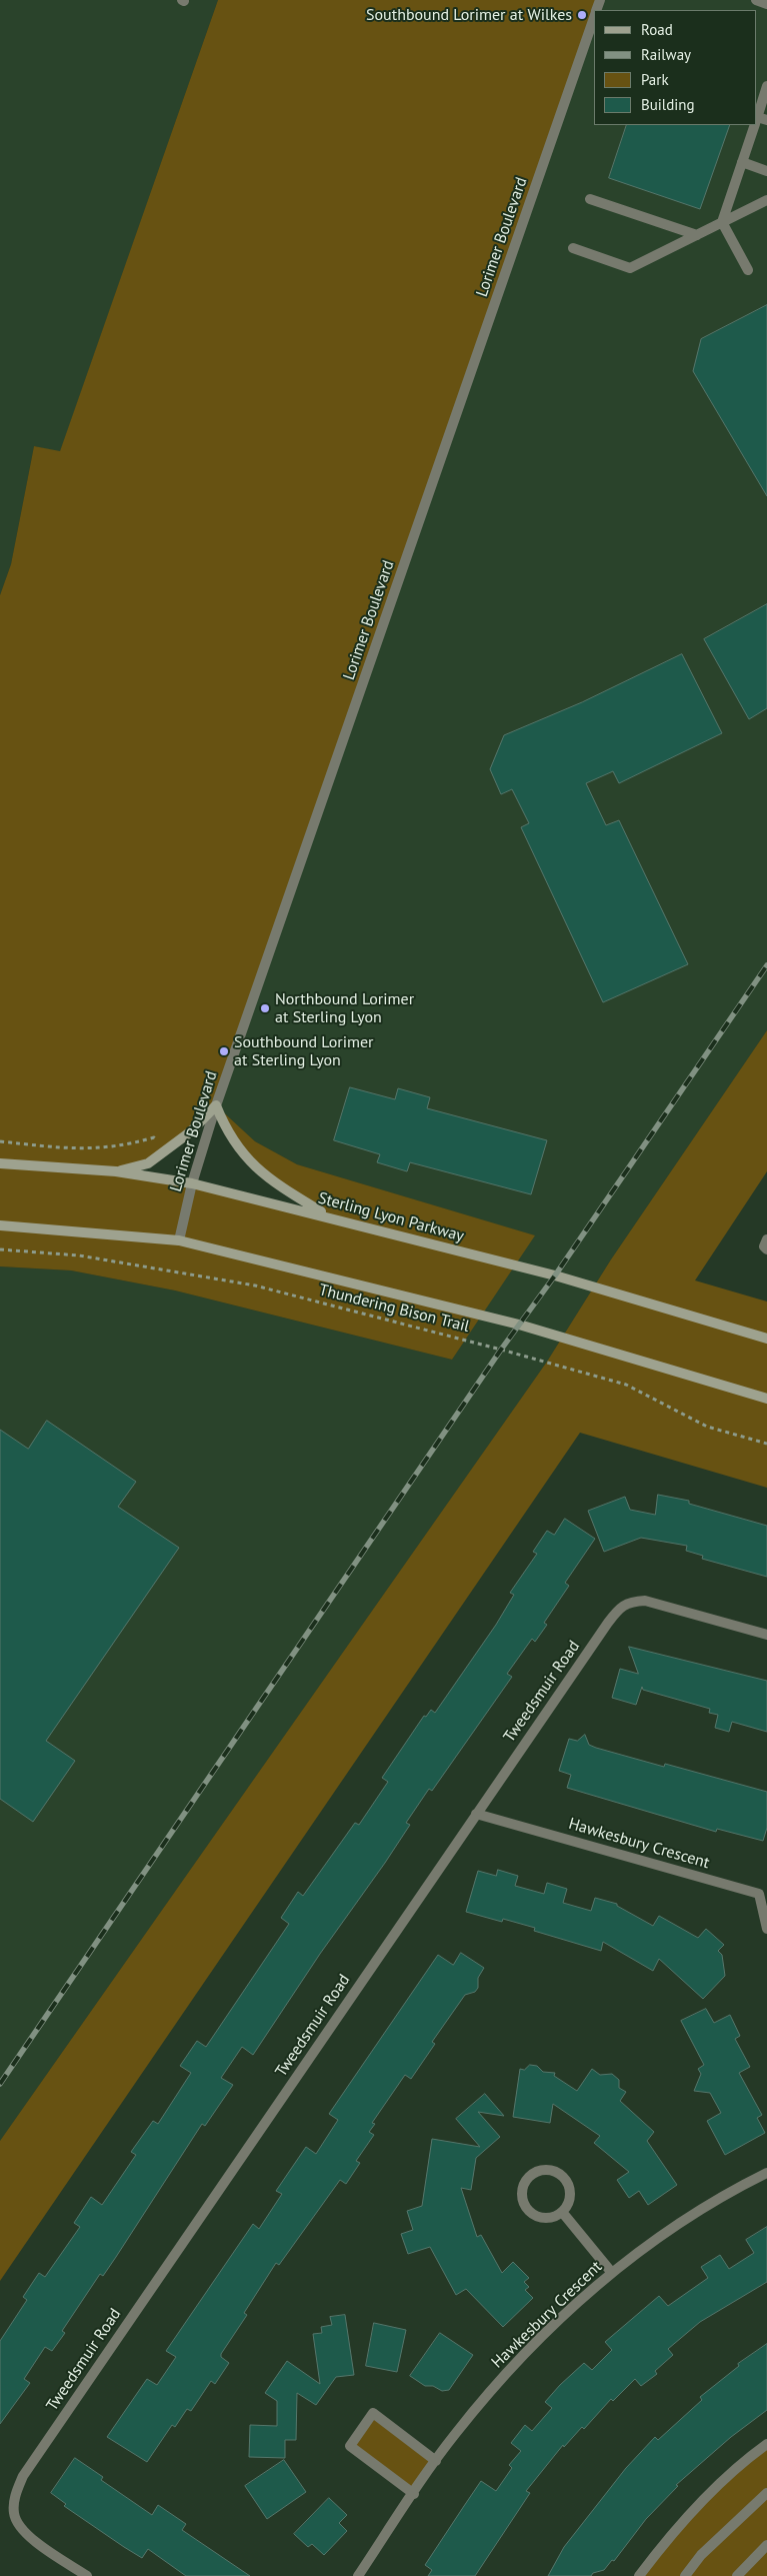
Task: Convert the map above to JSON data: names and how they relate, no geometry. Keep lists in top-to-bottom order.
{
  "streets": {
    "main road": ["Sterling Lyon Parkway"],
    "street": ["Lorimer Boulevard", "Tweedsmuir Road", "Hawkesbury Crescent"],
    "path": ["Thundering Bison Trail"]
  },
  "crossings": [
    ["Lorimer Boulevard", "Sterling Lyon Parkway"],
    ["Tweedsmuir Road", "Hawkesbury Crescent"]
  ],
  "places": ["Southbound Lorimer at Wilkes", "Northbound Lorimer at Sterling Lyon", "Southbound Lorimer at Sterling Lyon"],
  "legend": [
    "Road",
    "Railway",
    "Park",
    "Building"
  ]
}
